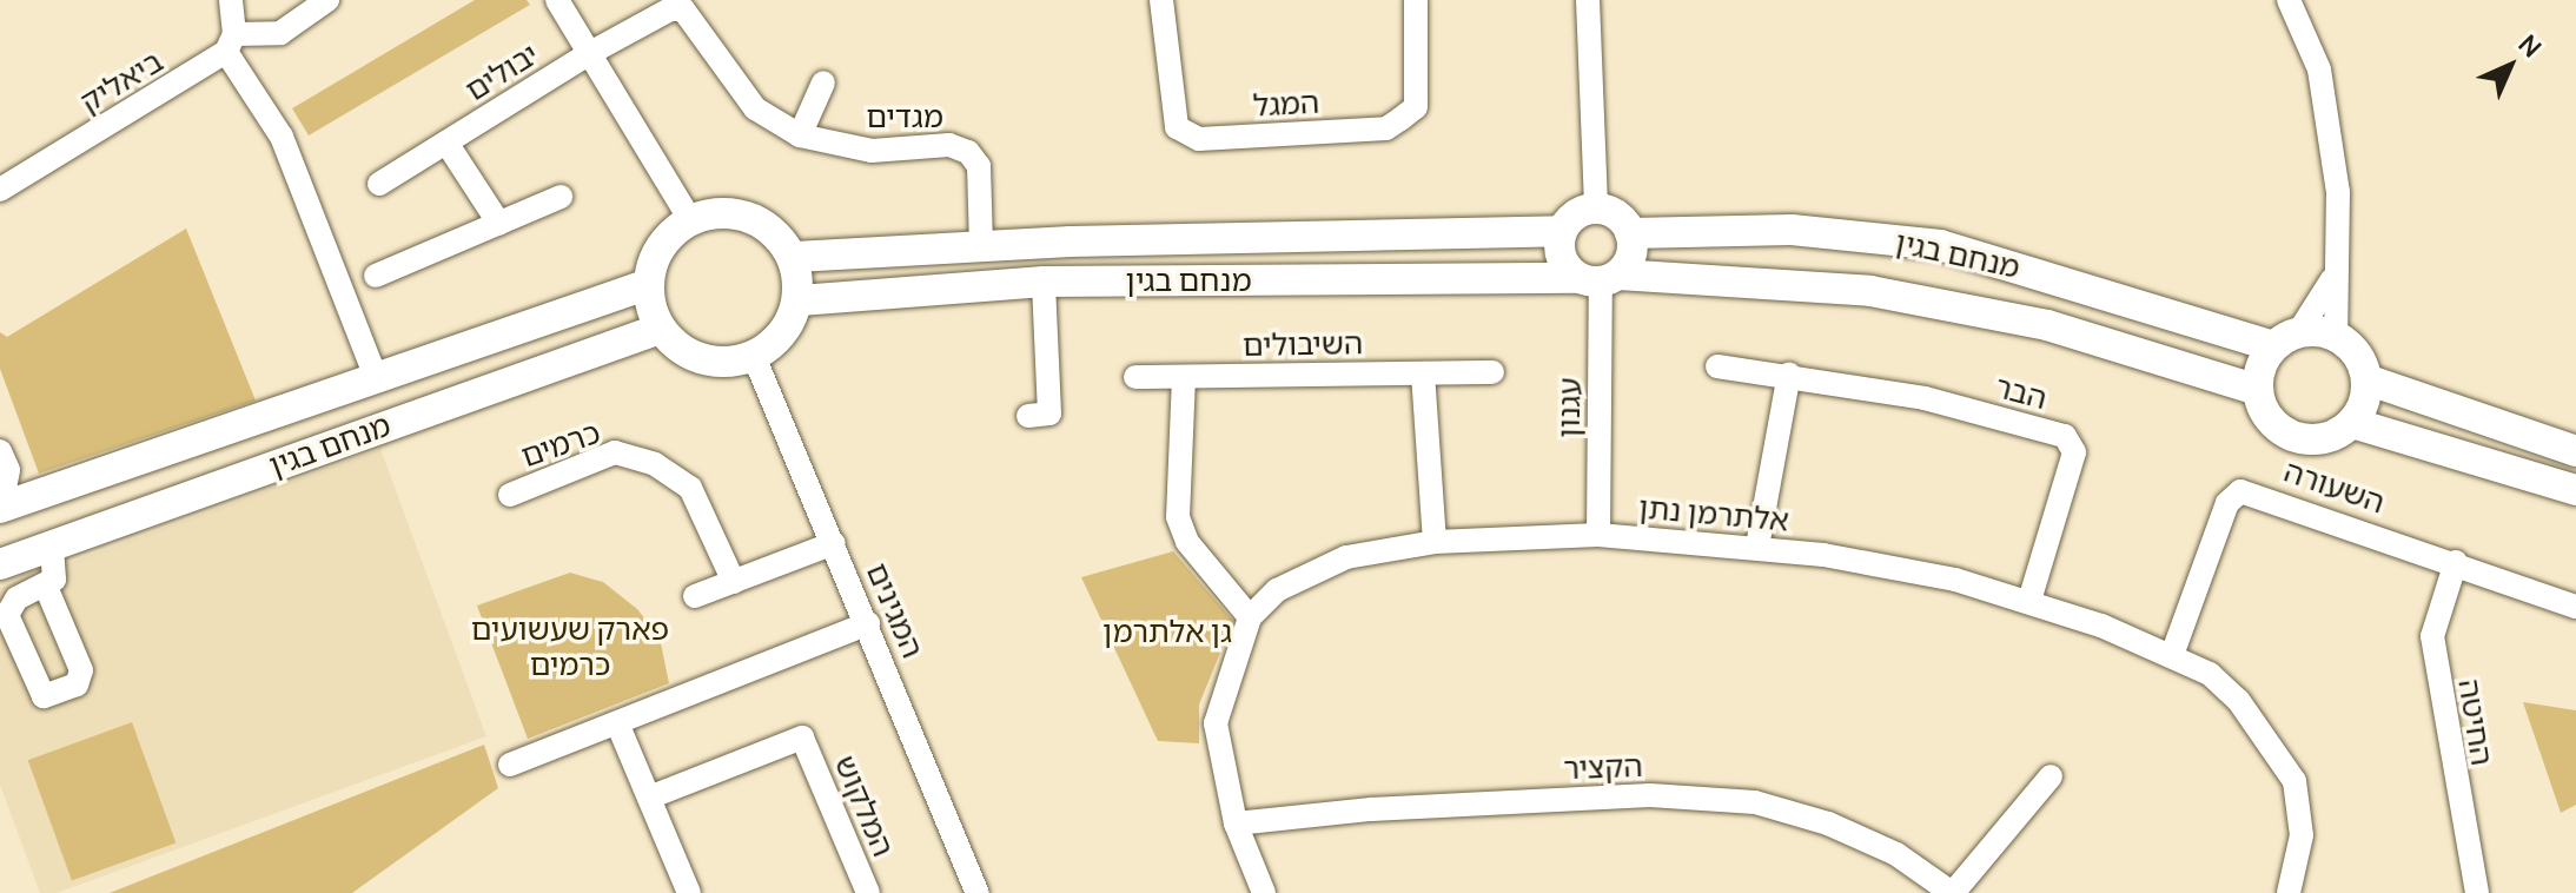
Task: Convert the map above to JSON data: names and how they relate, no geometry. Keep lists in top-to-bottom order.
{
  "streets": {
    "main road": ["מנחם בגין"],
    "street": [
      "יבולים",
      "ביאליק",
      "המגל",
      "מגדים",
      "השיבולים",
      "הבר",
      "עגנון",
      "כרמים",
      "השעורה",
      "אלתרמן נתן",
      "המגינים",
      "החיטה",
      "הקציר",
      "המלקוש"
    ]
  },
  "crossings": [
    ["יבולים", "מגדים"],
    ["מגדים", "מנחם בגין"],
    ["מנחם בגין", "עגנון"],
    ["מנחם בגין", "המגינים"],
    ["הבר", "אלתרמן נתן"],
    ["עגנון", "אלתרמן נתן"],
    ["השעורה", "אלתרמן נתן"],
    ["השעורה", "החיטה"],
    ["אלתרמן נתן", "הקציר"]
  ],
  "parks": ["פארק שעשועים כרמים", "גן אלתרמן"],
  "north": "top right"
}
